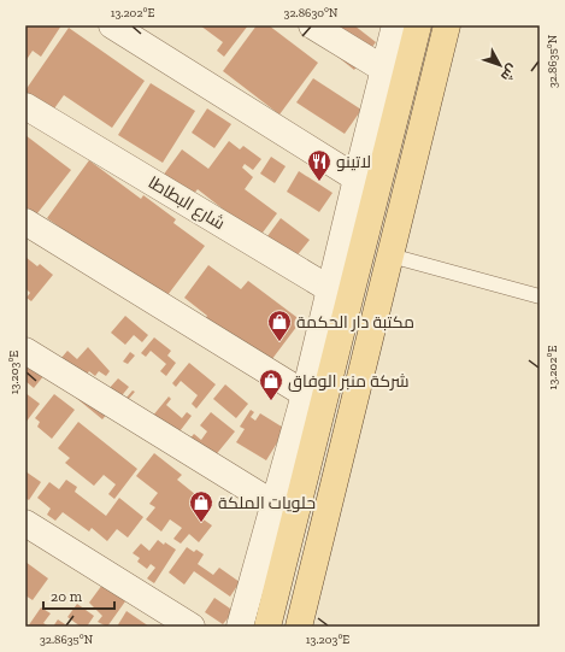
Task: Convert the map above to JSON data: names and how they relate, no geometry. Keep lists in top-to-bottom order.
{
  "streets": {
    "street": ["شارع البطاطا"]
  },
  "places": {
    "restaurant": ["لاتينو"],
    "shop": ["مكتبة دار الحكمة", "شركة منبر الوفاق", "حلويات الملكة"]
  },
  "scale_bar": "20 m",
  "north": "bottom right",
  "coordinates": [
    "13.202°E",
    "32.8630°N",
    "32.8635°N",
    "13.203°E"
  ]
}
